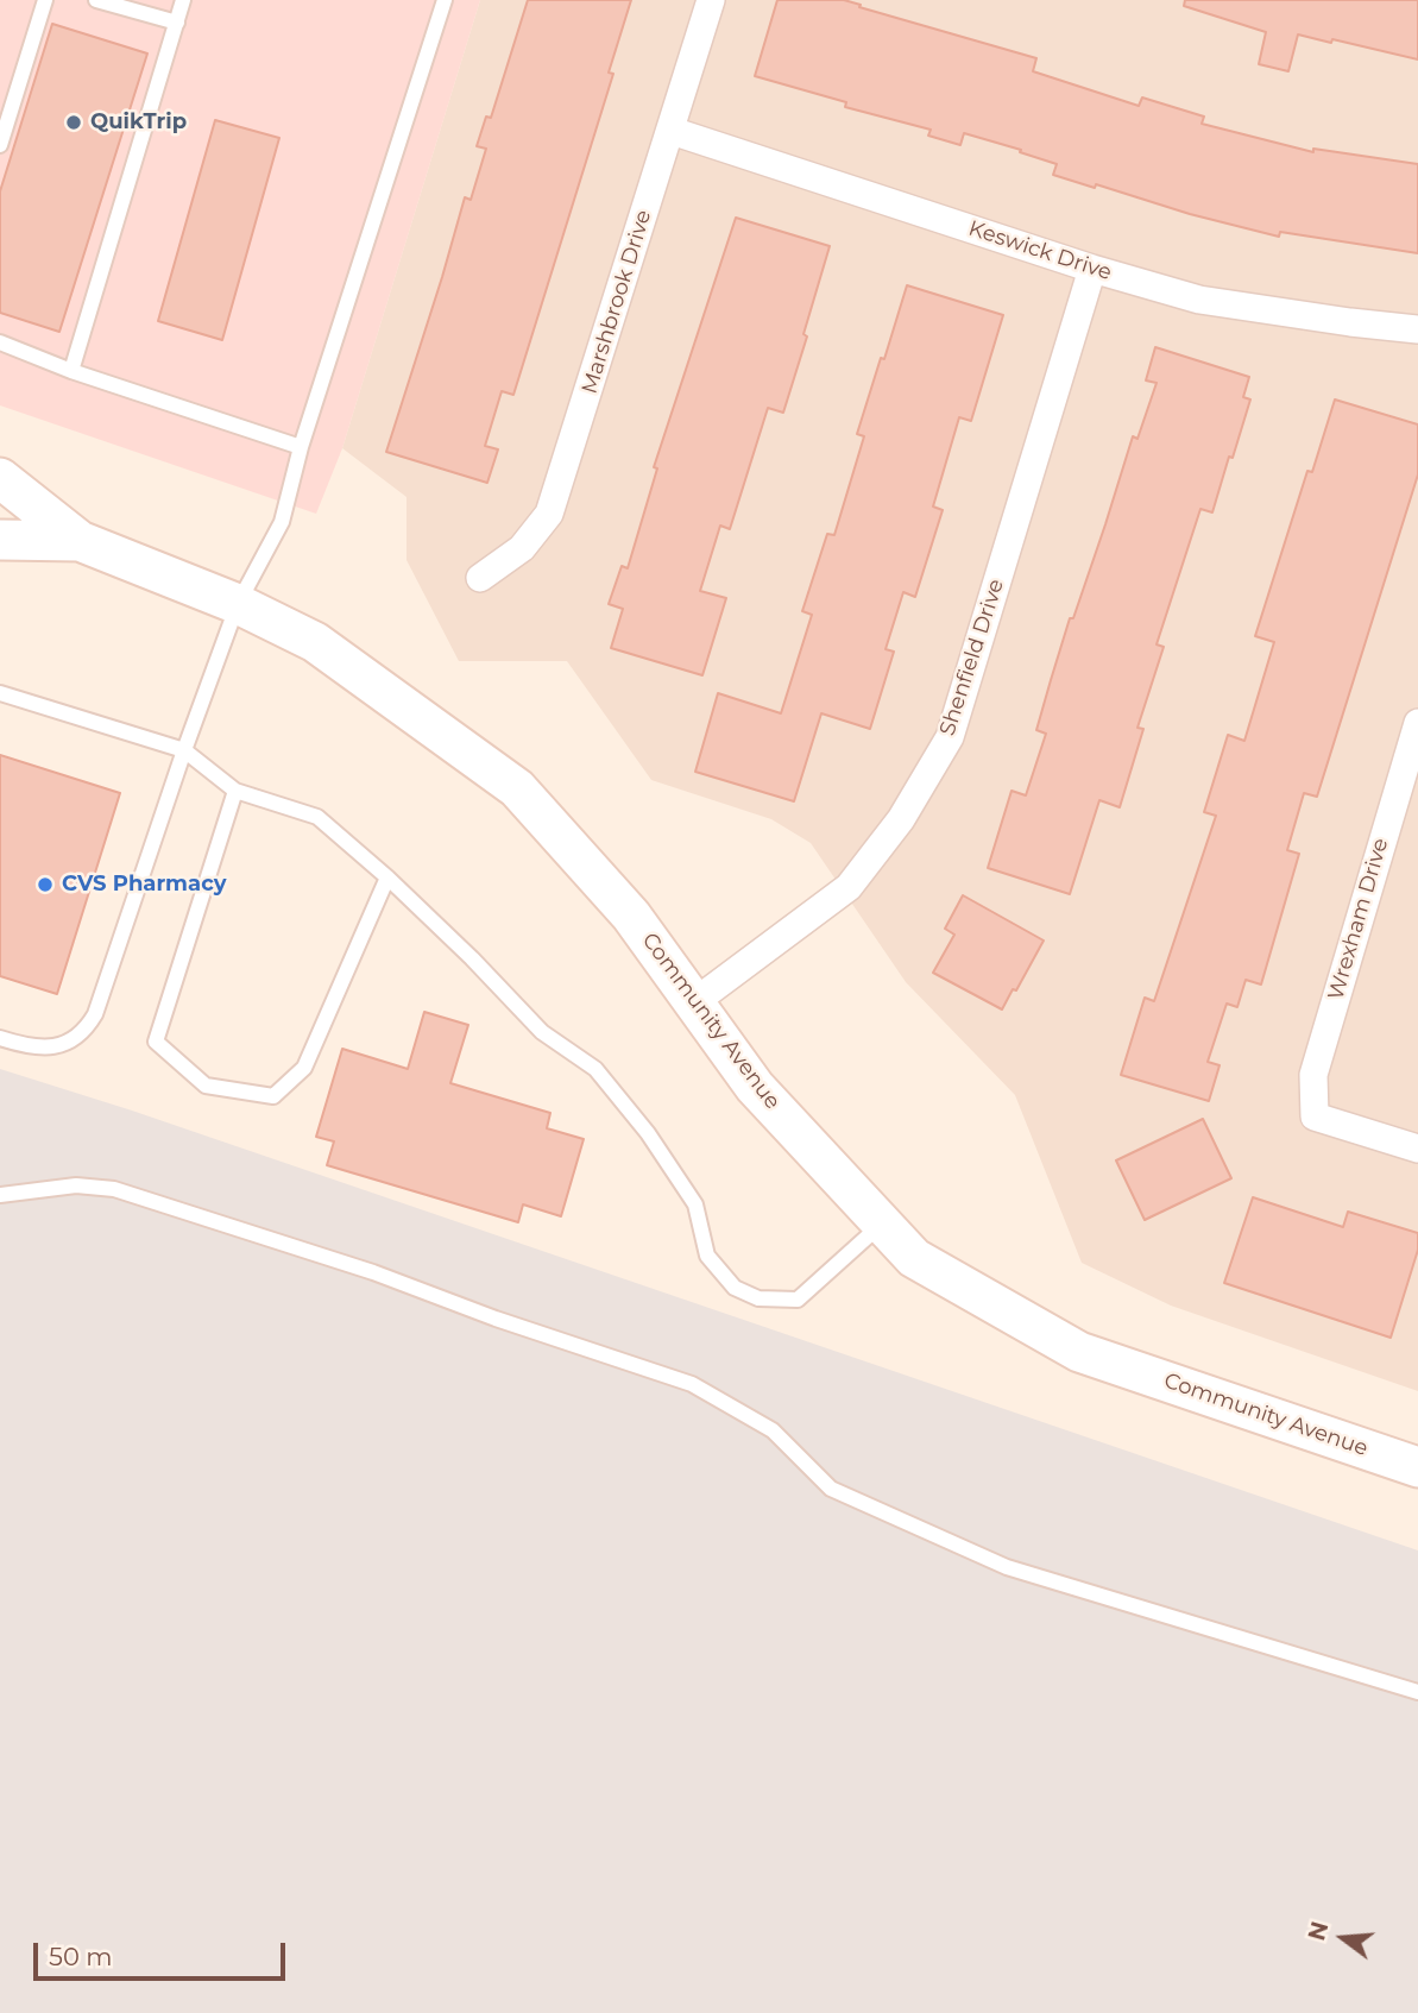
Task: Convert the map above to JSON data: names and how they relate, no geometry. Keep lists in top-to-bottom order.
{
  "streets": {
    "street": [
      "Keswick Drive",
      "Marshbrook Drive",
      "Shenfield Drive",
      "Wrexham Drive",
      "Community Avenue"
    ]
  },
  "crossings": [
    ["Keswick Drive", "Marshbrook Drive"],
    ["Keswick Drive", "Shenfield Drive"],
    ["Shenfield Drive", "Community Avenue"]
  ],
  "places": ["QuikTrip", "CVS Pharmacy"],
  "scale_bar": "50 m",
  "north": "left"
}
